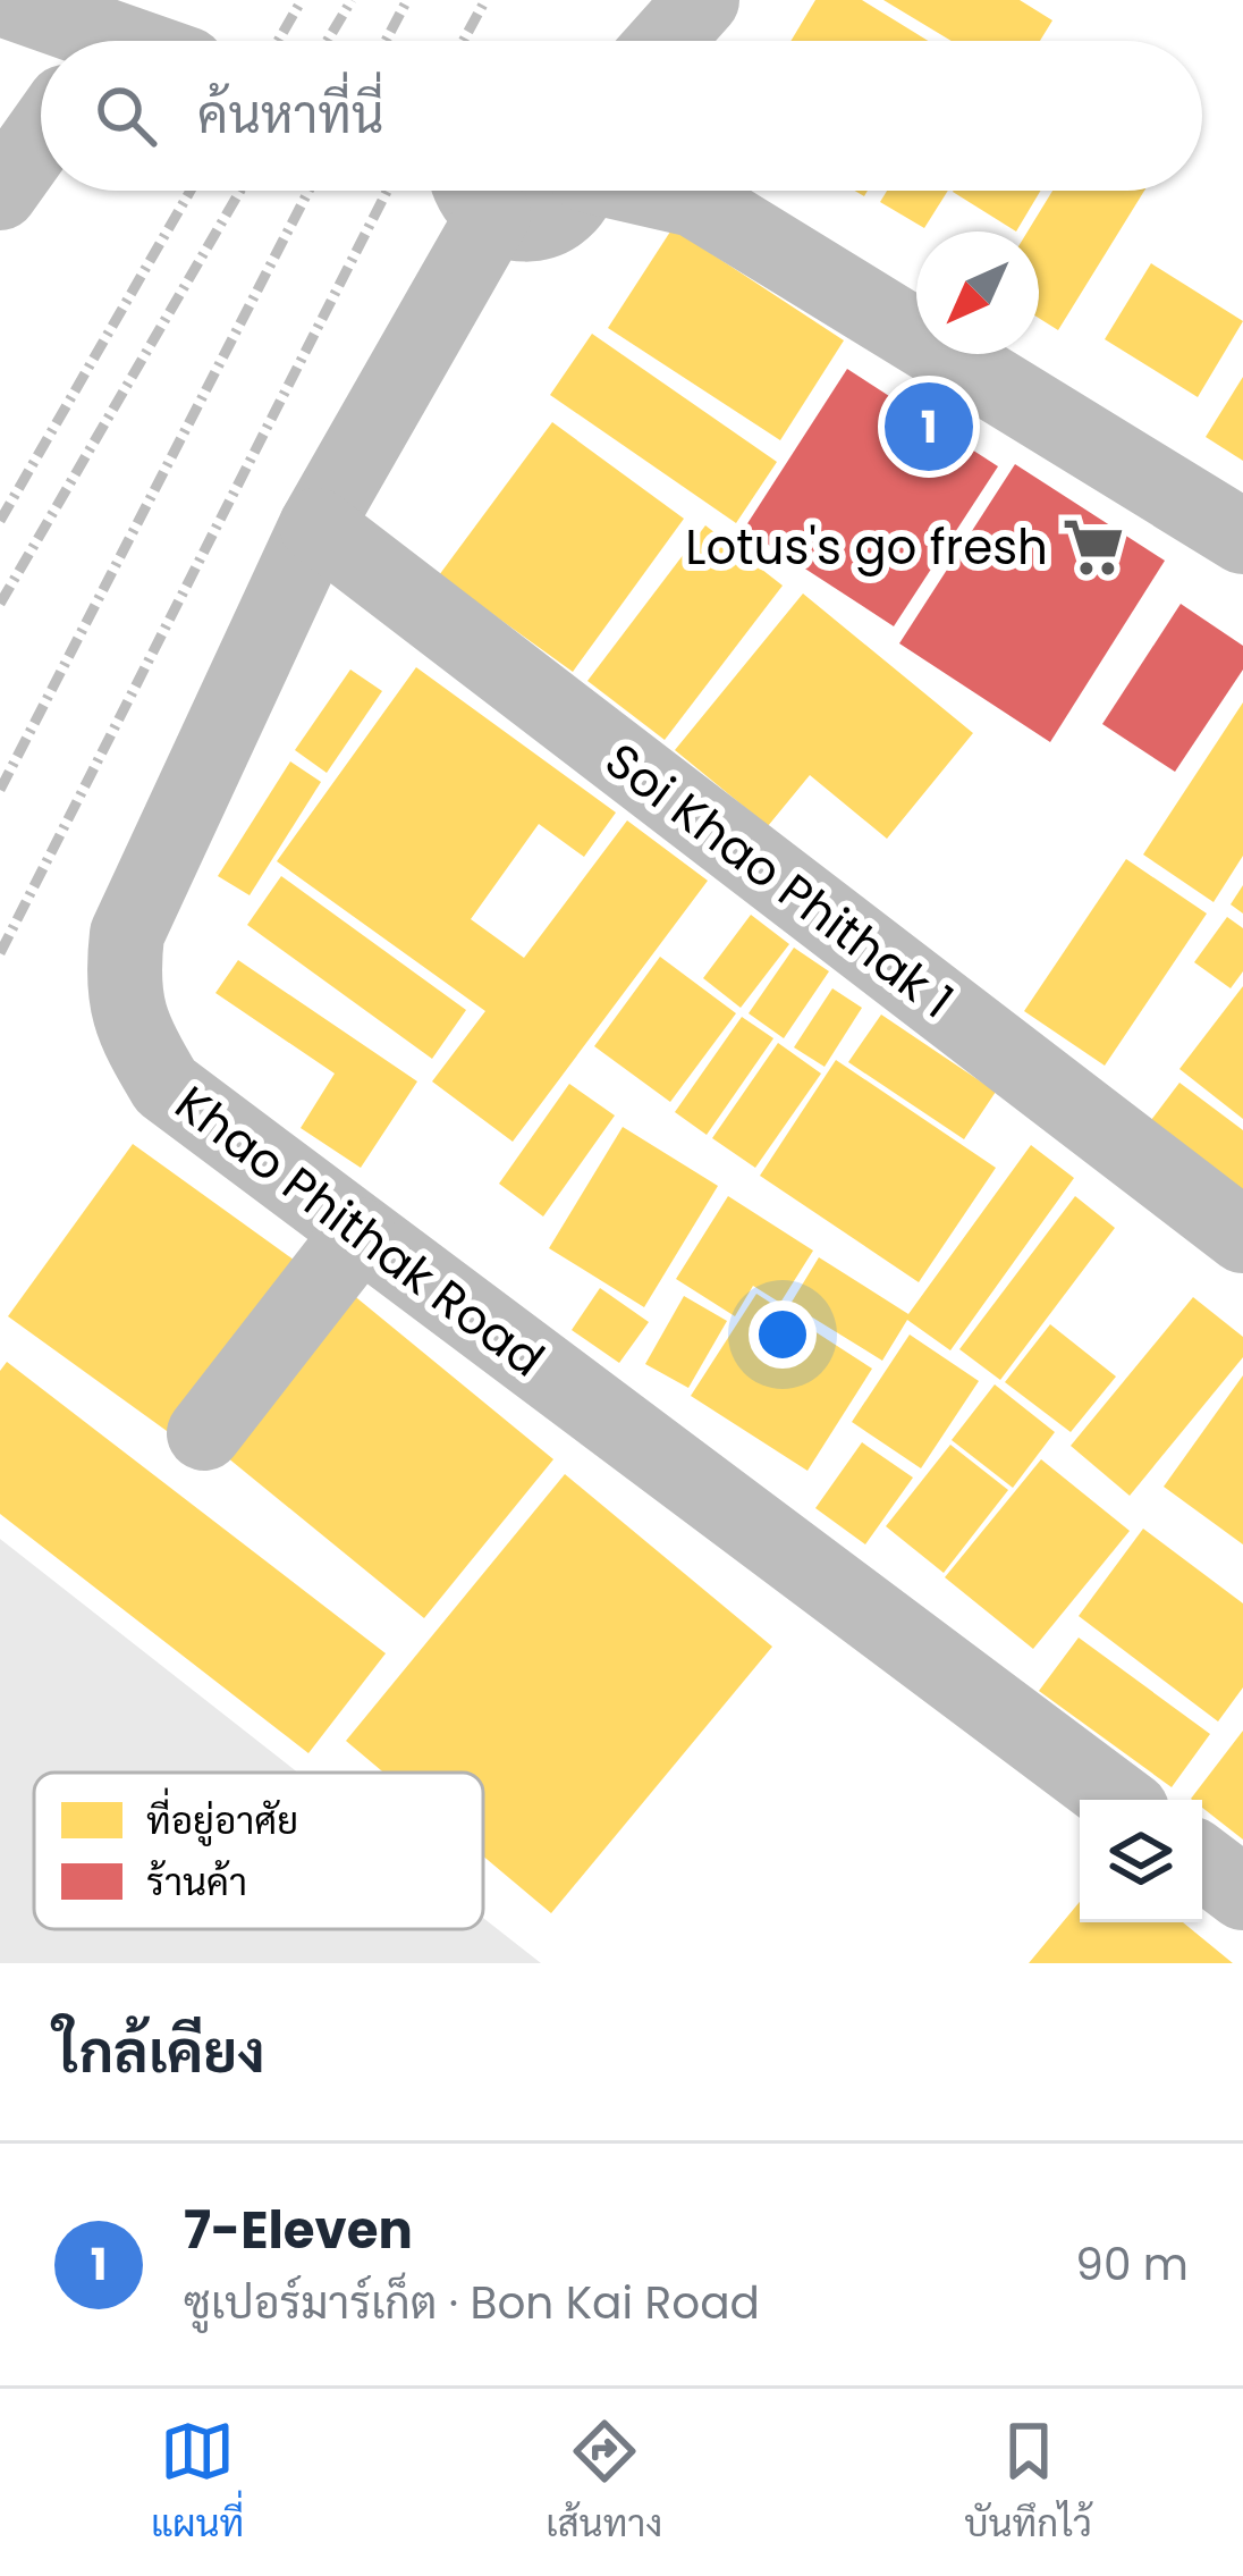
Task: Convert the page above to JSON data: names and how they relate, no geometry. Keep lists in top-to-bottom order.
{
  "streets": {
    "street": ["Soi Khao Phithak 1", "Khao Phithak Road"]
  },
  "crossings": [
    ["Soi Khao Phithak 1", "Khao Phithak Road"]
  ],
  "places": {
    "supermarket": ["Lotus's go fresh"]
  },
  "legend": ["ที่อยู่อาศัย", "ร้านค้า"],
  "north": "bottom left",
  "page": {
    "search": "ค้นหาที่นี่",
    "pins": "1",
    "heading": "ใกล้เคียง",
    "list": [
      {
        "mark": "1",
        "name": "7-Eleven",
        "note": "ซูเปอร์มาร์เก็ต · Bon Kai Road",
        "value": "90 m"
      }
    ],
    "nav": ["แผนที่", "เส้นทาง", "บันทึกไว้"]
  }
}
